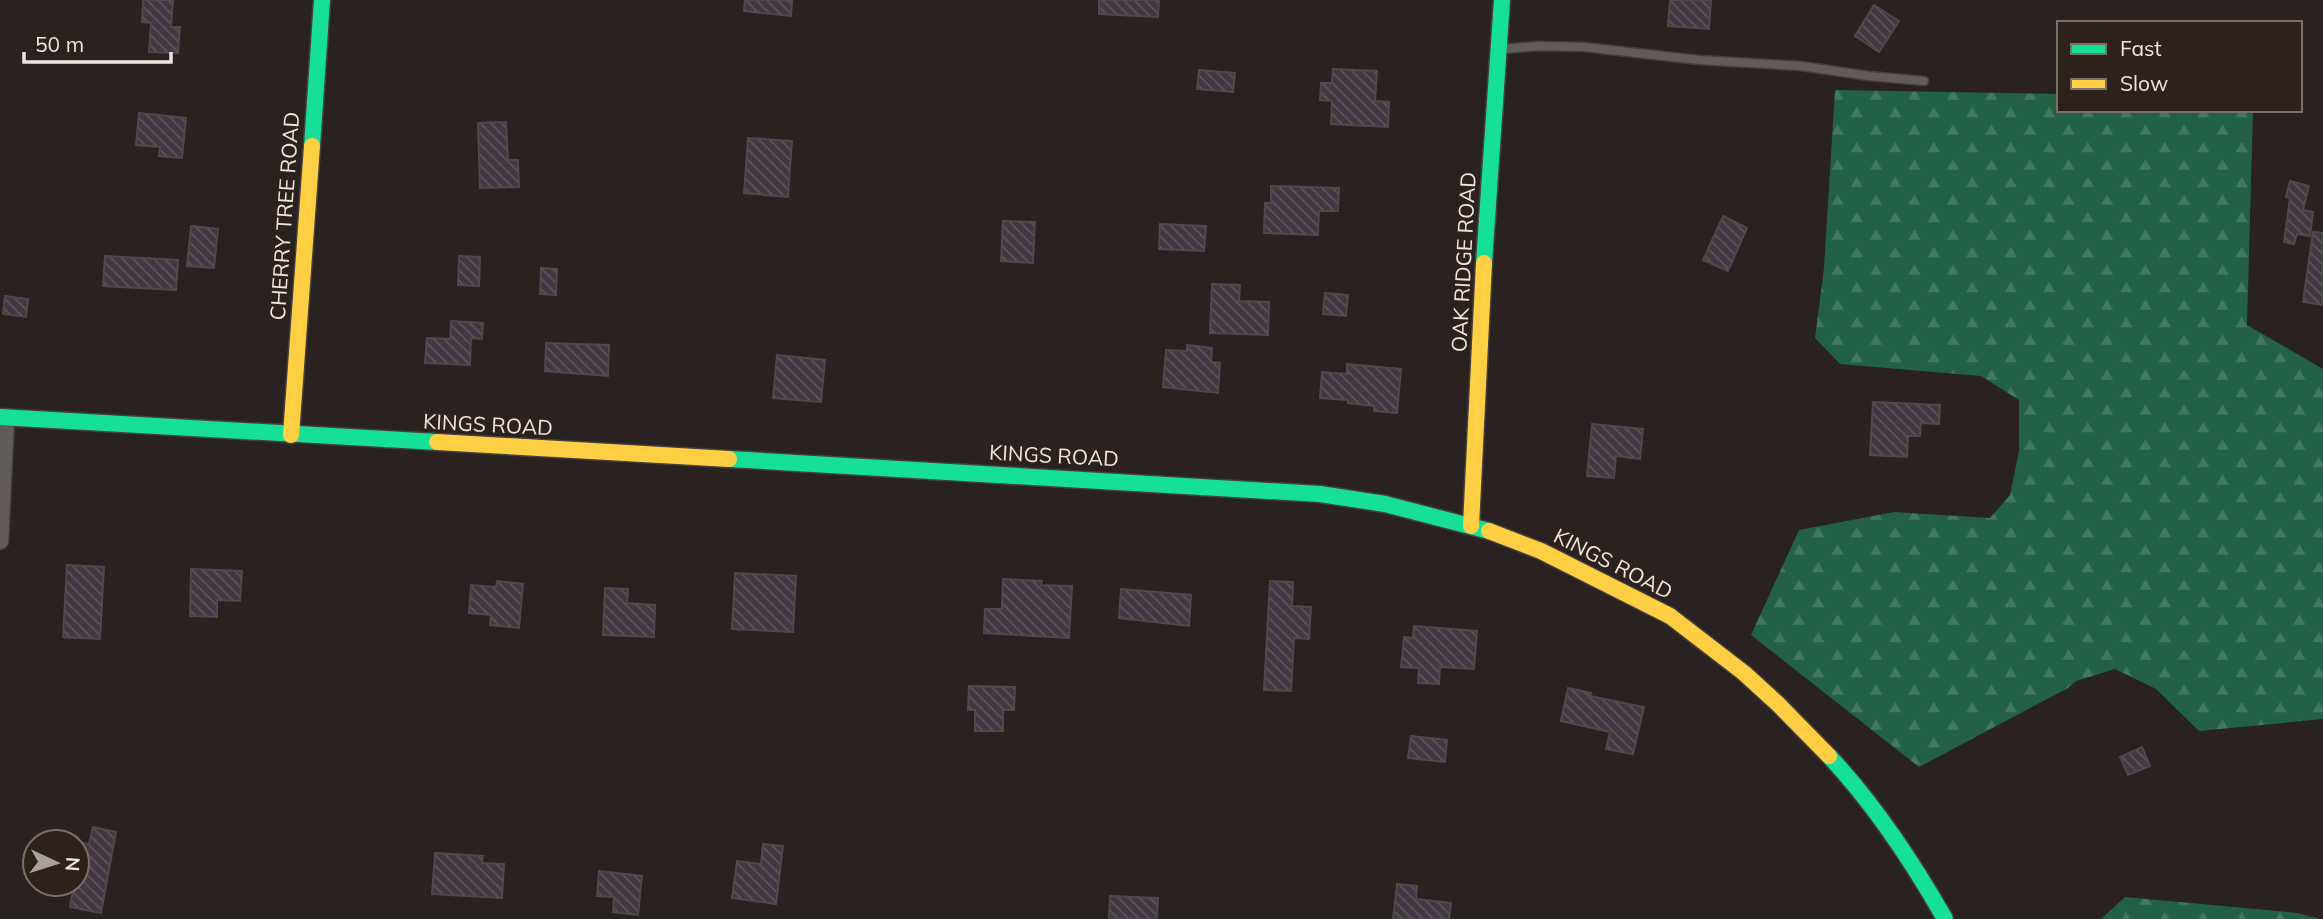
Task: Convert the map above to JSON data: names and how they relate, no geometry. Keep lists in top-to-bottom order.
{
  "streets": {
    "street": ["CHERRY TREE ROAD", "OAK RIDGE ROAD", "KINGS ROAD"]
  },
  "crossings": [
    ["CHERRY TREE ROAD", "KINGS ROAD"],
    ["OAK RIDGE ROAD", "KINGS ROAD"]
  ],
  "legend": ["Fast", "Slow"],
  "scale_bar": "50 m",
  "north": "right"
}
